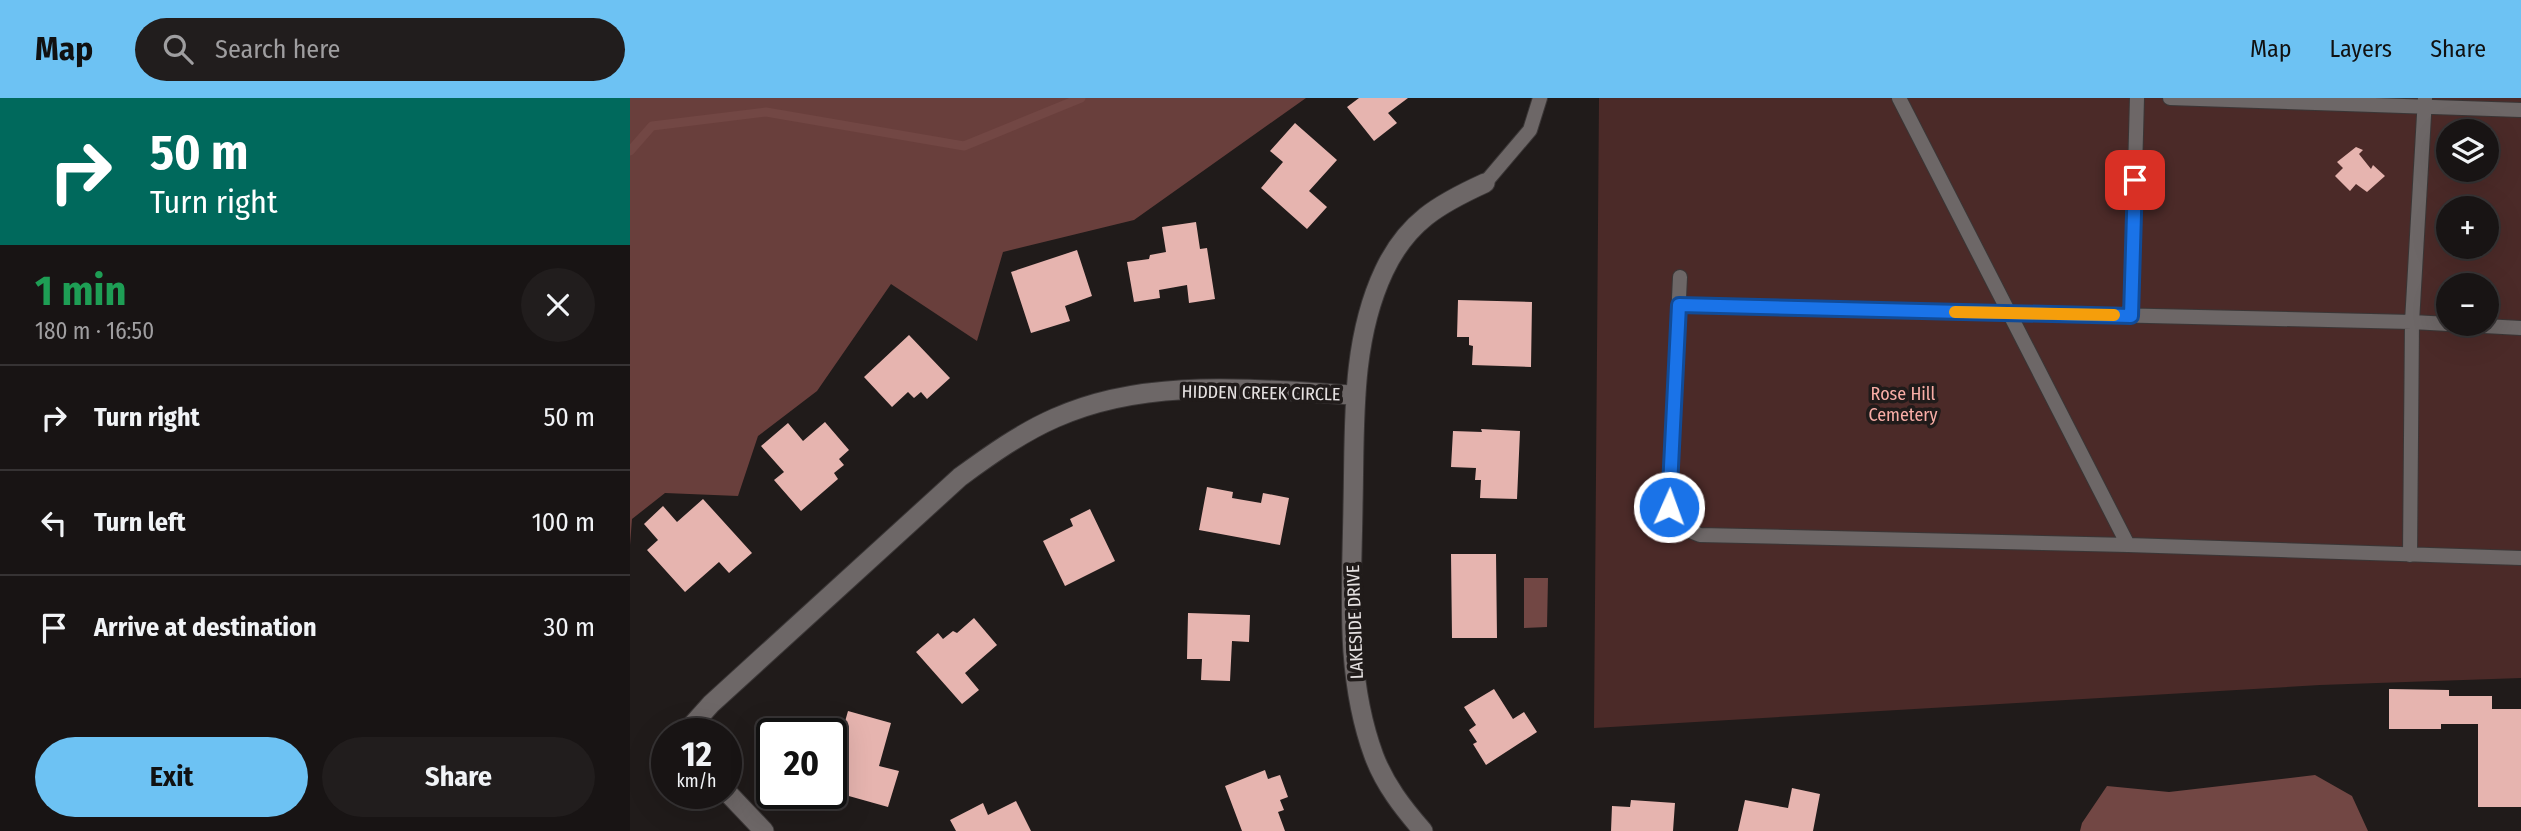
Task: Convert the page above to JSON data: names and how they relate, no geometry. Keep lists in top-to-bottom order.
{
  "streets": {
    "street": ["HIDDEN CREEK CIRCLE", "LAKESIDE DRIVE"]
  },
  "crossings": [
    ["HIDDEN CREEK CIRCLE", "LAKESIDE DRIVE"]
  ],
  "parks": ["Rose Hill Cemetery"],
  "page": {
    "header": "Map",
    "search": "Search here",
    "nav": ["Map", "Layers", "Share"],
    "turn": ["50 m", "Turn right"],
    "map_buttons": ["+", "−"],
    "heading": ["1 min", "180 m · 16:50"],
    "list": [
      {
        "name": "Turn right",
        "value": "50 m"
      },
      {
        "name": "Turn left",
        "value": "100 m"
      },
      {
        "name": "Arrive at destination",
        "value": "30 m"
      }
    ],
    "speed": "12 km/h",
    "limit": "20",
    "buttons": ["Exit", "Share"]
  }
}
